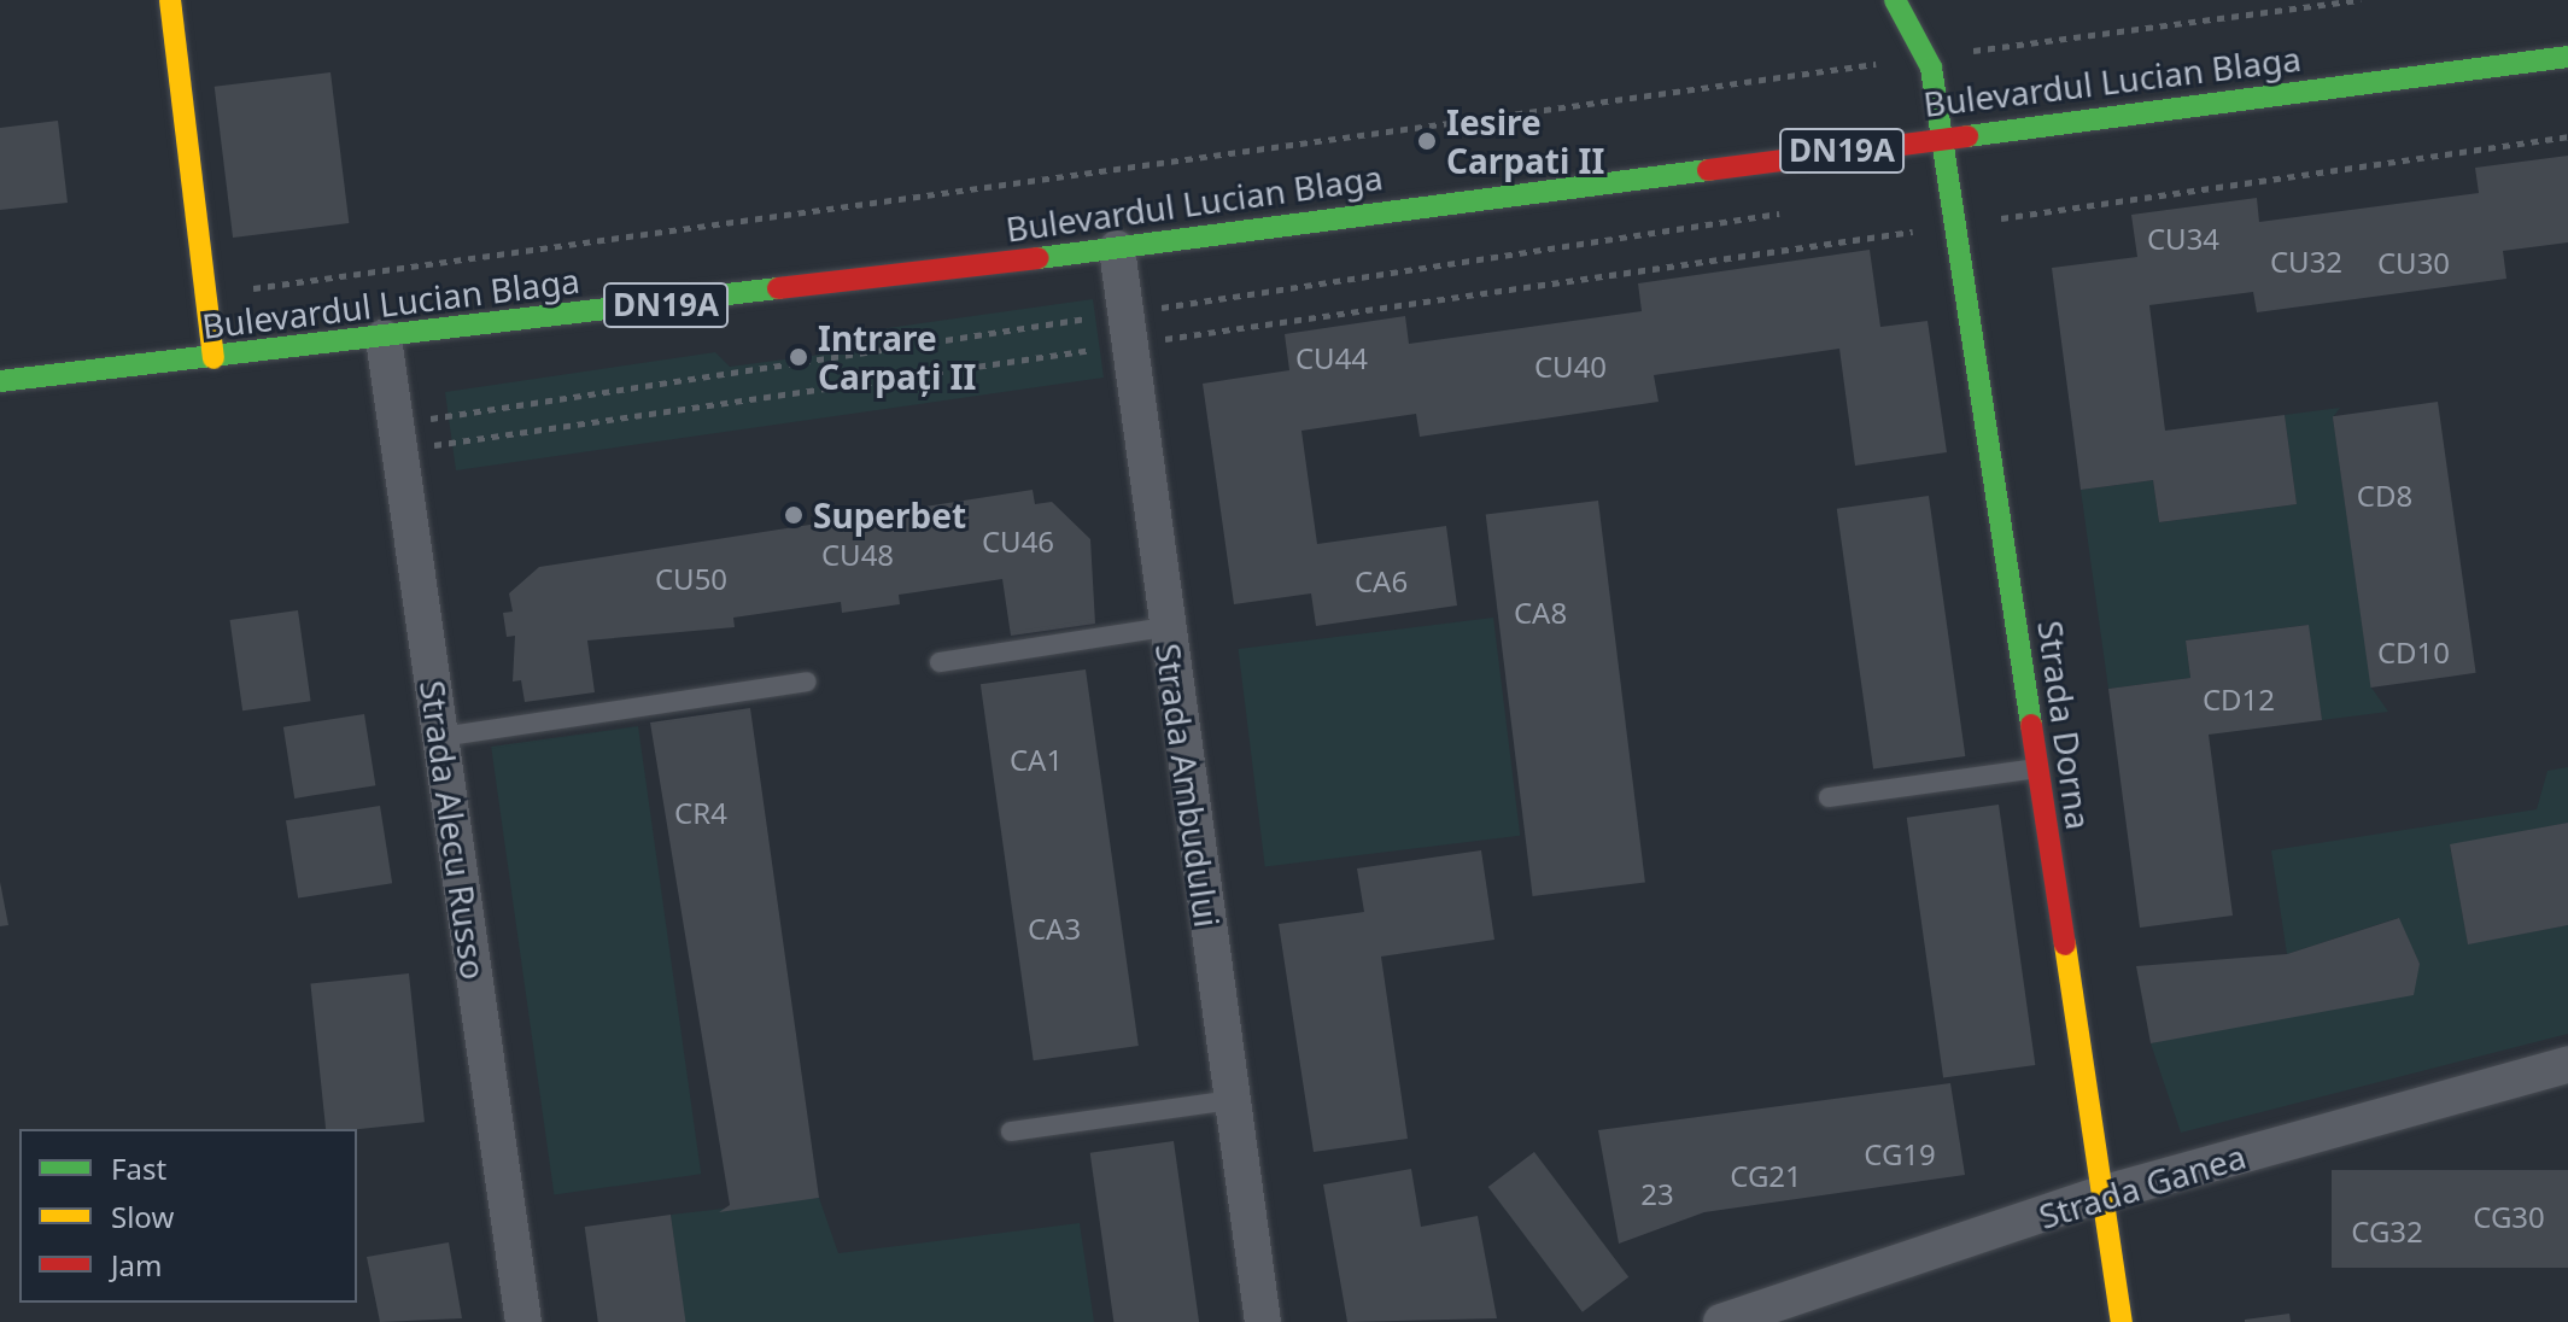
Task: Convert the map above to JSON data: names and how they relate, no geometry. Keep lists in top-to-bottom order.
{
  "streets": {
    "main road": ["Bulevardul Lucian Blaga", "DN19A", "Strada Dorna"],
    "street": ["Strada Ambudului", "Strada Alecu Russo", "Strada Ganea"]
  },
  "crossings": [
    ["Bulevardul Lucian Blaga", "Strada Dorna"],
    ["Bulevardul Lucian Blaga", "Strada Ambudului"],
    ["Bulevardul Lucian Blaga", "Strada Alecu Russo"],
    ["Strada Dorna", "Strada Ganea"]
  ],
  "places": ["Iesire Carpati II", "Intrare Carpați II", "Superbet"],
  "house_numbers": [
    "CU34",
    "CU32",
    "CU30",
    "CU44",
    "CU40",
    "CD8",
    "CU46",
    "CU48",
    "CU50",
    "CA6",
    "CA8",
    "CD10",
    "CD12",
    "CA1",
    "CR4",
    "CA3",
    "CG19",
    "CG21",
    "23",
    "CG30",
    "CG32"
  ],
  "legend": ["Fast", "Slow", "Jam"]
}
